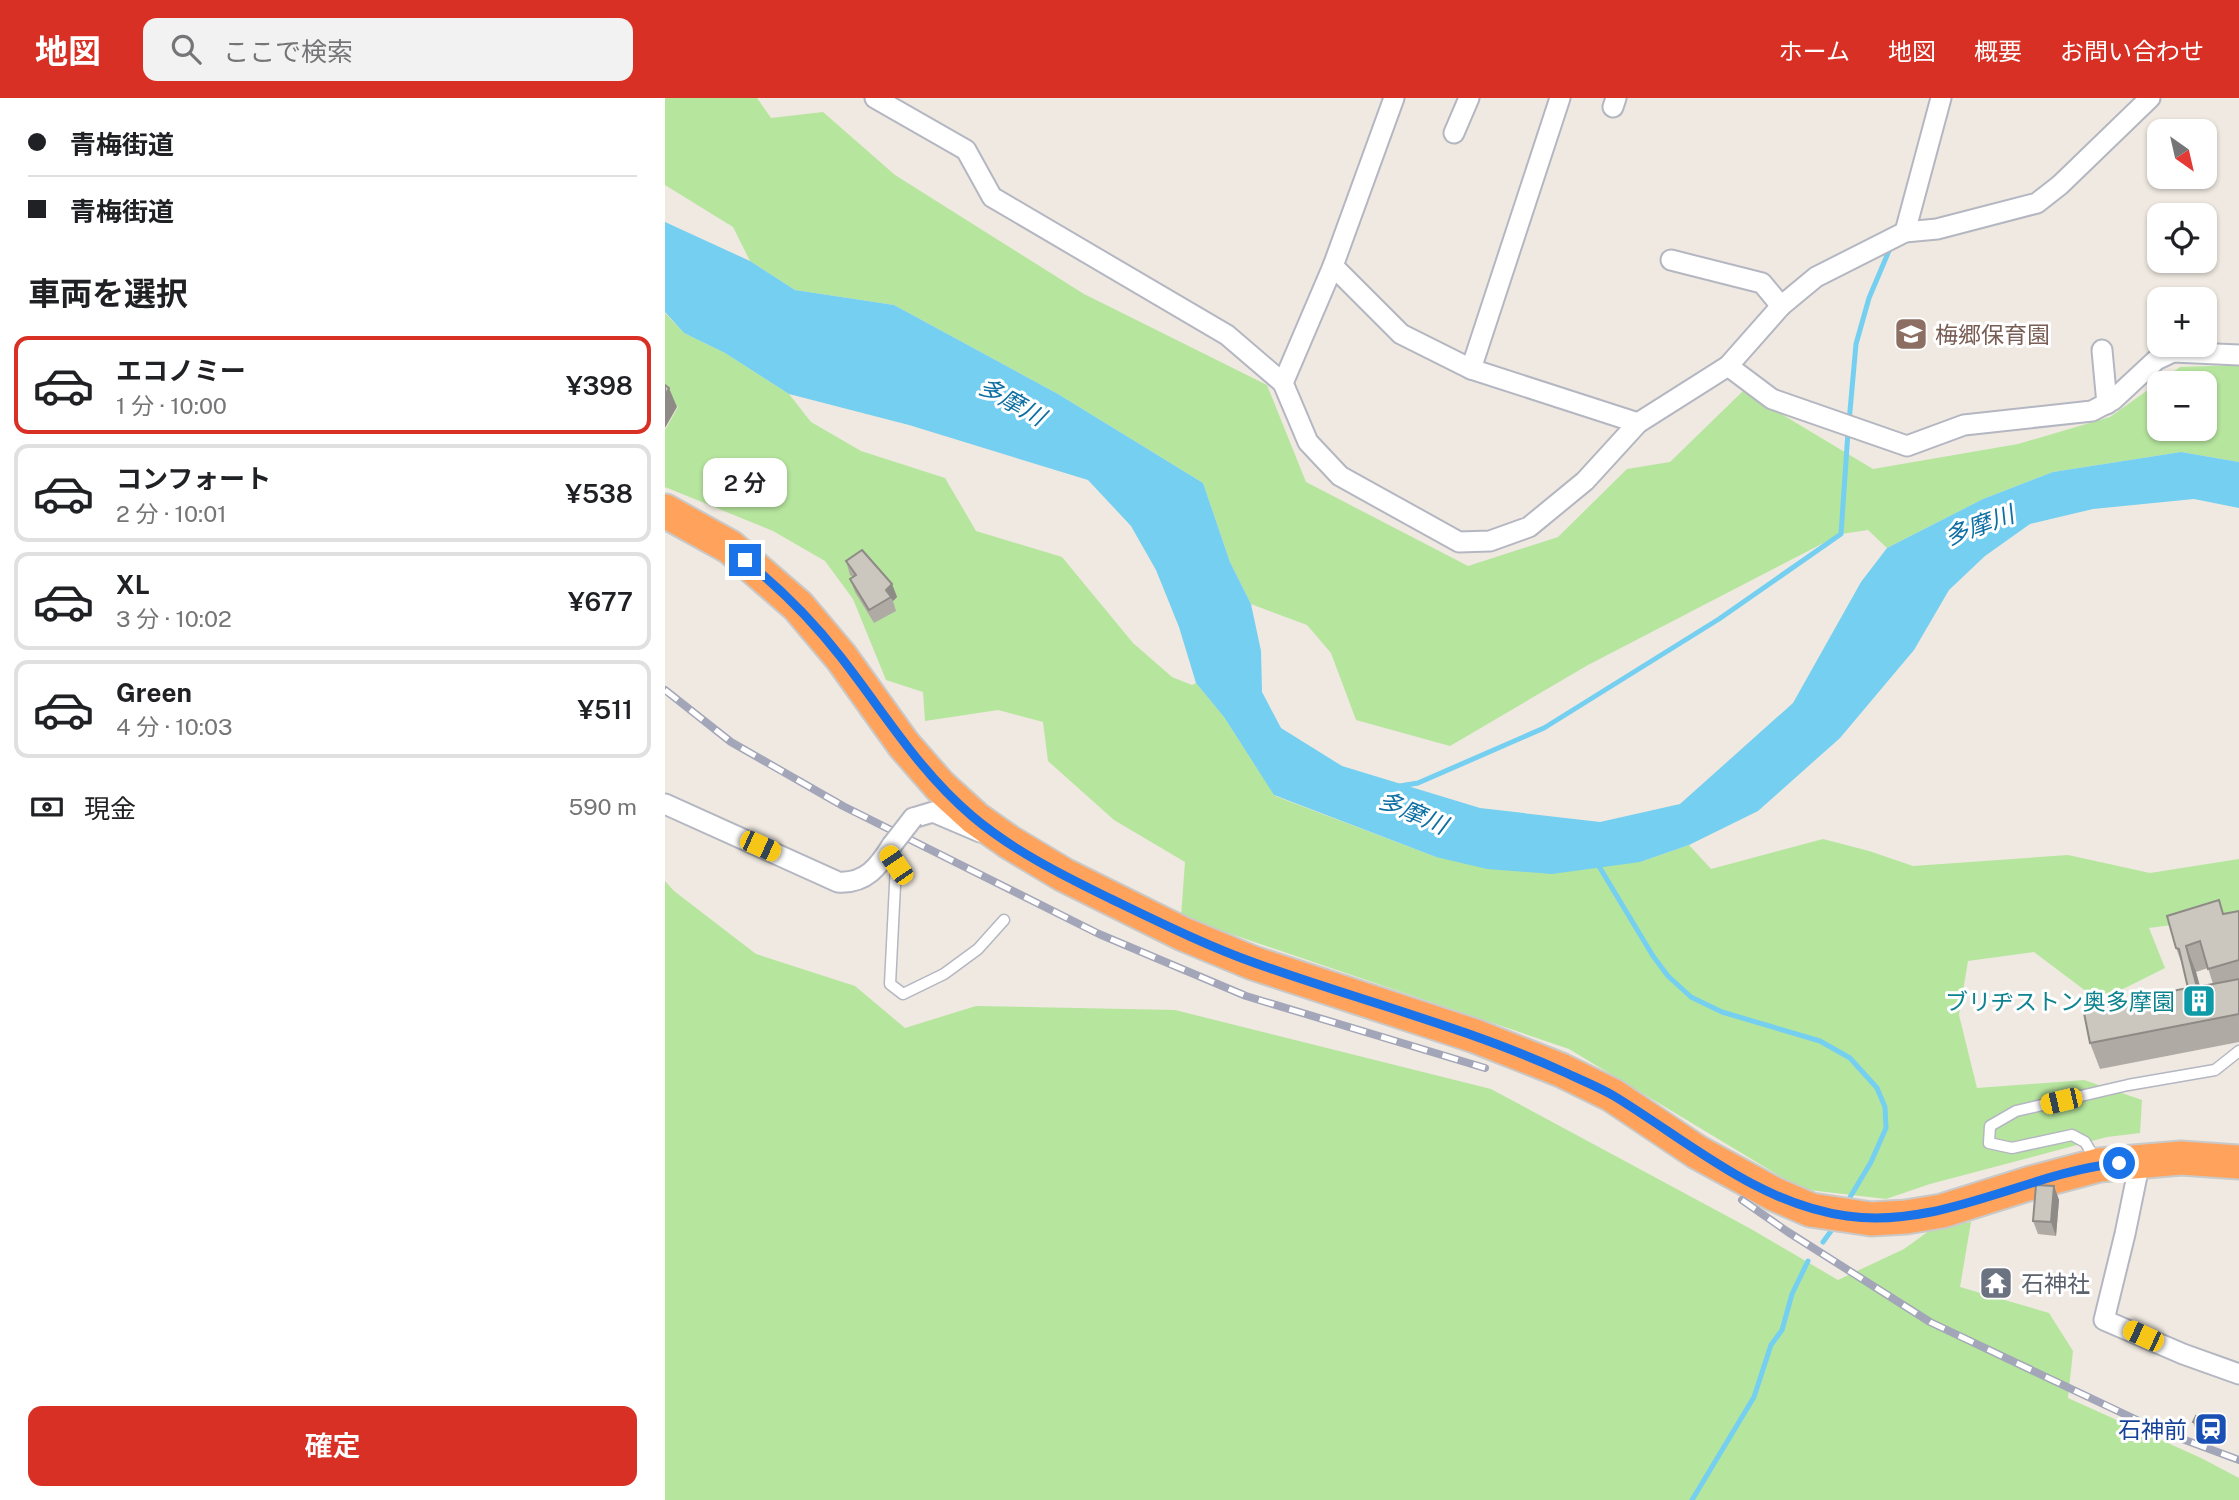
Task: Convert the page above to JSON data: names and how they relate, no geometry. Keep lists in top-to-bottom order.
{
  "water": ["多摩川"],
  "places": {
    "school or university": ["梅郷保育園"],
    "building": ["ブリヂストン奥多摩園"],
    "temple": ["石神社"],
    "station": ["石神前"]
  },
  "north": "bottom right",
  "page": {
    "header": "地図",
    "search": "ここで検索",
    "nav": [
      "ホーム",
      "地図",
      "概要",
      "お問い合わせ"
    ],
    "banner": ["青梅街道", "青梅街道"],
    "map_buttons": ["+", "−"],
    "heading": "車両を選択",
    "list": [
      {
        "name": "エコノミー",
        "note": "1 分 · 10:00",
        "value": "¥398"
      },
      {
        "name": "コンフォート",
        "note": "2 分 · 10:01",
        "value": "¥538"
      },
      {
        "name": "XL",
        "note": "3 分 · 10:02",
        "value": "¥677"
      },
      {
        "name": "Green",
        "note": "4 分 · 10:03",
        "value": "¥511"
      }
    ],
    "bubble": "2 分",
    "pay": ["現金", "590 m"],
    "buttons": "確定"
  }
}
